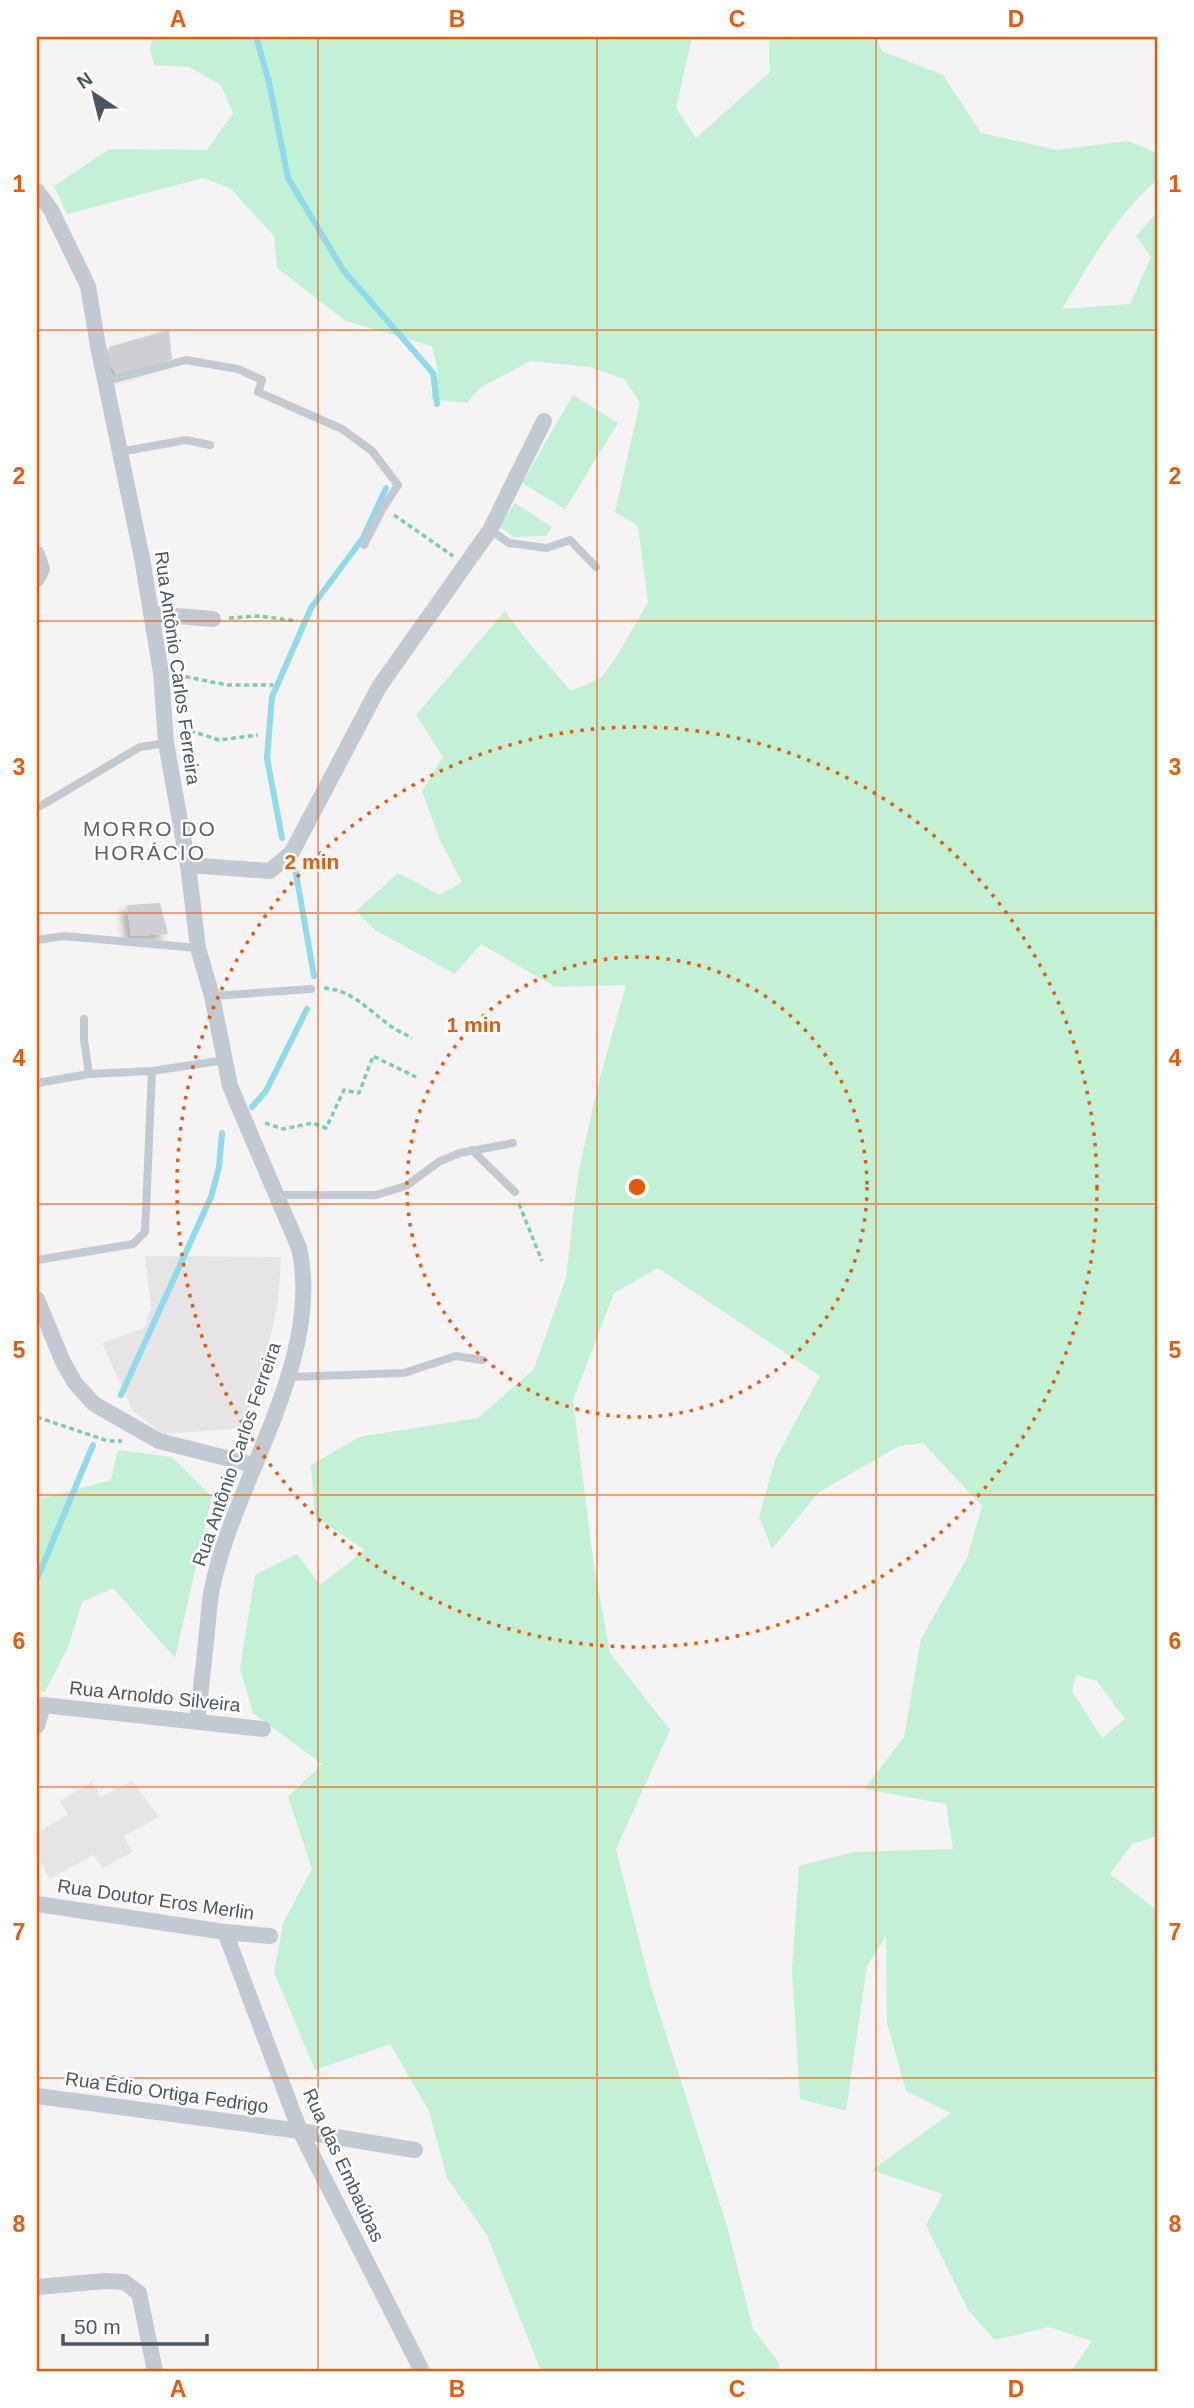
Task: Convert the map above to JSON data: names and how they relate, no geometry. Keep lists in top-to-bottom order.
{
  "streets": {
    "street": [
      "Rua Antônio Carlos Ferreira",
      "Rua Arnoldo Silveira",
      "Rua Doutor Eros Merlin",
      "Rua Édio Ortiga Fedrigo",
      "Rua das Embaúbas"
    ]
  },
  "crossings": [
    ["Rua Antônio Carlos Ferreira", "Rua Arnoldo Silveira"],
    ["Rua Doutor Eros Merlin", "Rua das Embaúbas"],
    ["Rua Édio Ortiga Fedrigo", "Rua das Embaúbas"]
  ],
  "districts": ["MORRO DO HORÁCIO"],
  "scale_bar": "50 m",
  "north": "top left",
  "grid": {
    "columns": [
      "A",
      "B",
      "C",
      "D"
    ],
    "rows": [
      "1",
      "2",
      "3",
      "4",
      "5",
      "6",
      "7",
      "8"
    ]
  },
  "rings": ["2 min", "1 min"]
}
